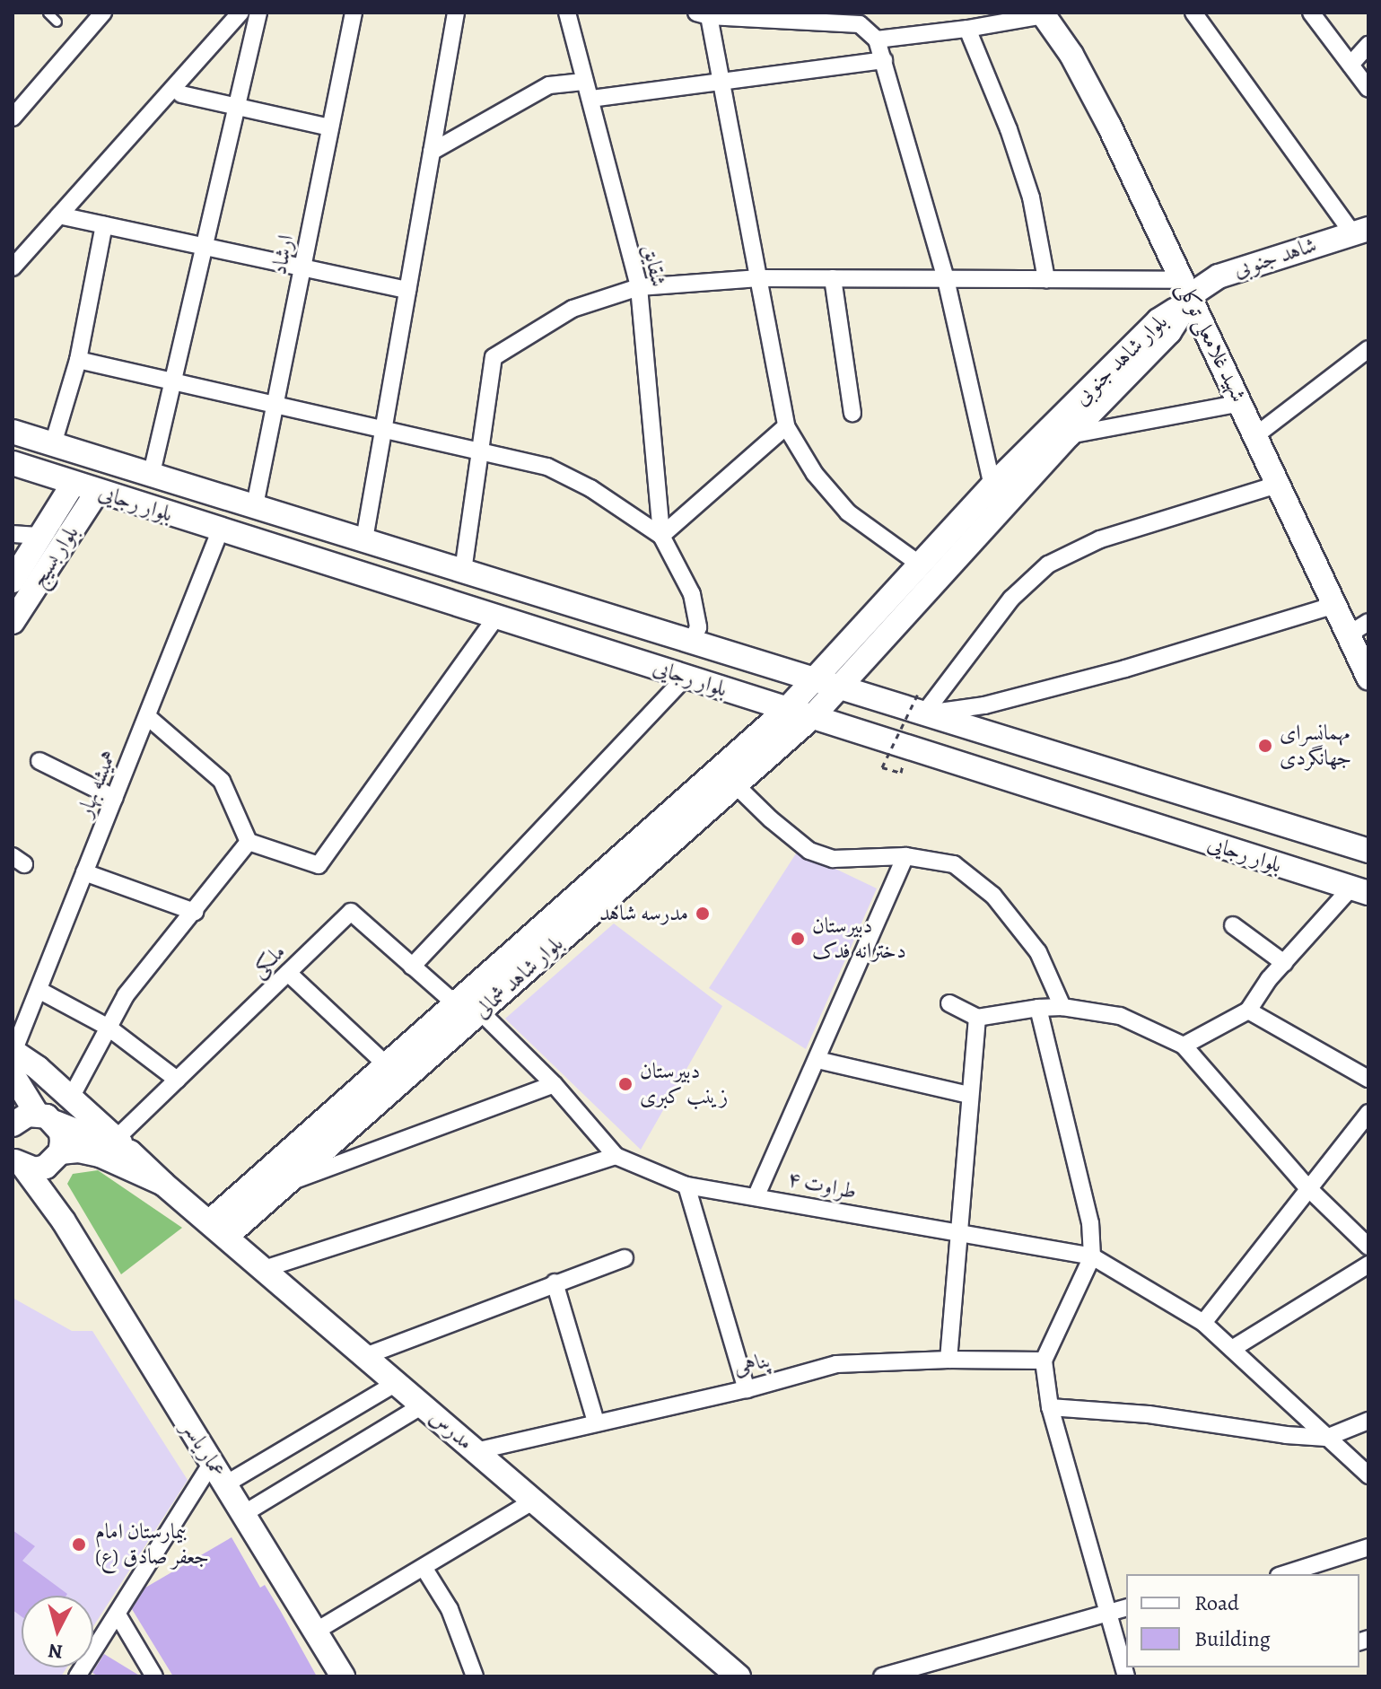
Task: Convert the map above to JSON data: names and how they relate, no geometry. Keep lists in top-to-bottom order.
{
  "streets": {
    "street": [
      "ارشاد",
      "شاهد جنوبی",
      "شقایق",
      "شهید غلامعلی توکلی",
      "بلوار شاهد جنوبی",
      "بلوار رجایی",
      "بلوار بسیج",
      "همیشه بهار",
      "ملکی",
      "بلوار شاهد شمالی",
      "طراوت ۴",
      "پناهی",
      "مدرس",
      "عمار یاسر"
    ]
  },
  "crossings": [
    ["ارشاد", "بلوار رجایی"],
    ["شاهد جنوبی", "شهید غلامعلی توکلی"],
    ["شاهد جنوبی", "بلوار شاهد جنوبی"],
    ["شهید غلامعلی توکلی", "بلوار شاهد جنوبی"],
    ["بلوار شاهد جنوبی", "بلوار رجایی"],
    ["بلوار شاهد جنوبی", "بلوار شاهد شمالی"],
    ["بلوار رجایی", "بلوار بسیج"],
    ["بلوار رجایی", "همیشه بهار"],
    ["بلوار رجایی", "بلوار شاهد شمالی"],
    ["ملکی", "بلوار شاهد شمالی"],
    ["ملکی", "مدرس"],
    ["بلوار شاهد شمالی", "طراوت ۴"],
    ["بلوار شاهد شمالی", "مدرس"],
    ["پناهی", "مدرس"],
    ["مدرس", "عمار یاسر"]
  ],
  "places": [
    "مهمانسرای جهانگردی",
    "مدرسه شاهد",
    "دبیرستان دخترانه فدک",
    "دبیرستان زینب کبری",
    "بیمارستان امام جعفر صادق (ع)"
  ],
  "legend": ["Road", "Building"],
  "north": "bottom"
}
